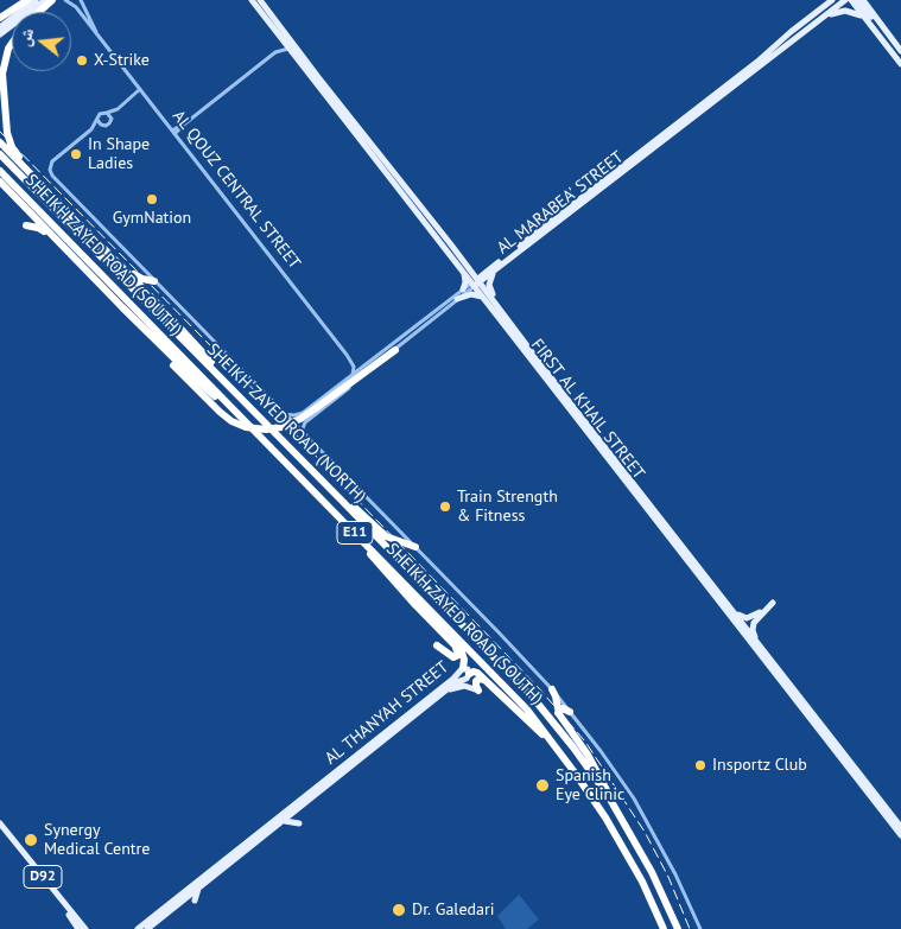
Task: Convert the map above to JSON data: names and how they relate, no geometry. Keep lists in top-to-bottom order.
{
  "streets": {
    "highway": ["SHEIKH ZAYED ROAD (SOUTH)", "SHEIKH ZAYED ROAD (NORTH)", "E11"],
    "main road": [
      "AL MARABEA' STREET",
      "FIRST AL KHAIL STREET",
      "AL THANYAH STREET",
      "D92"
    ],
    "street": ["AL QOUZ CENTRAL STREET"]
  },
  "crossings": [
    ["AL QOUZ CENTRAL STREET", "AL MARABEA' STREET"],
    ["AL MARABEA' STREET", "FIRST AL KHAIL STREET"]
  ],
  "places": [
    "X-Strike",
    "In Shape Ladies",
    "GymNation",
    "Train Strength & Fitness",
    "Insportz Club",
    "Spanish Eye Clinic",
    "Synergy Medical Centre",
    "Dr. Galedari"
  ],
  "north": "left"
}
